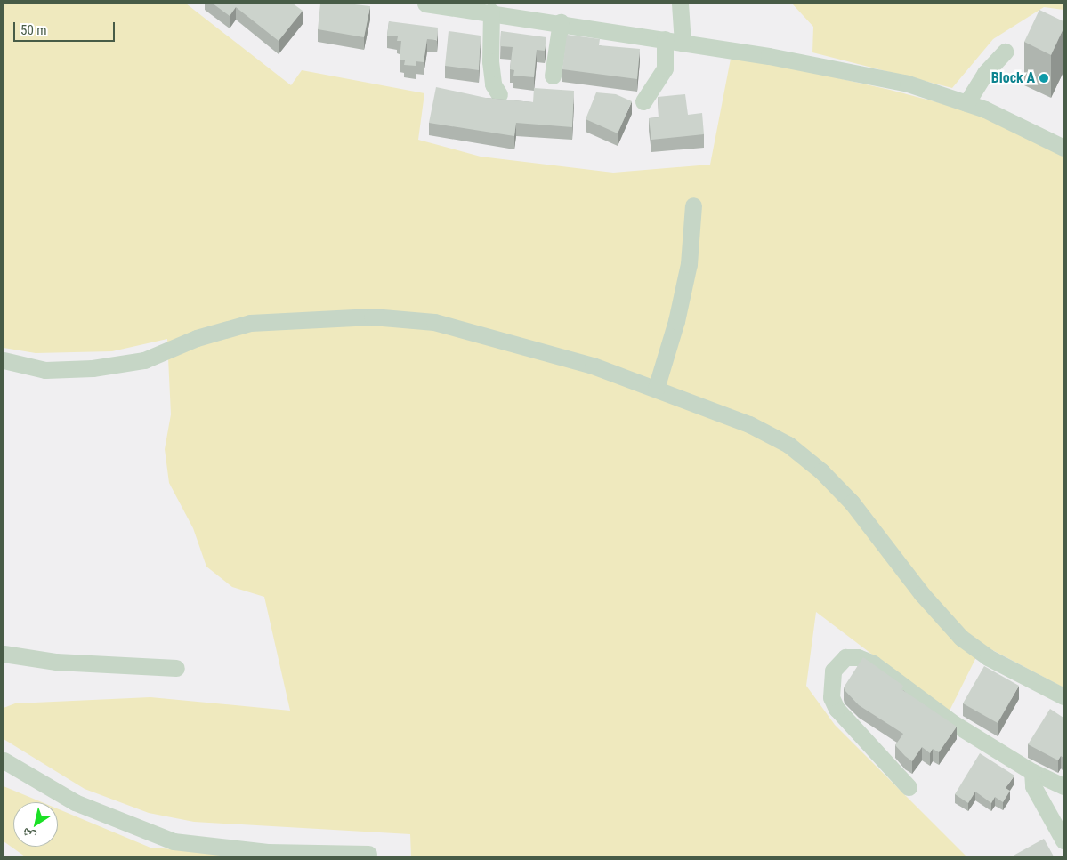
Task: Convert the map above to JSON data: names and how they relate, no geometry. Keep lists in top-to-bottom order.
{
  "places": ["Block A"],
  "scale_bar": "50 m",
  "north": "bottom left"
}
